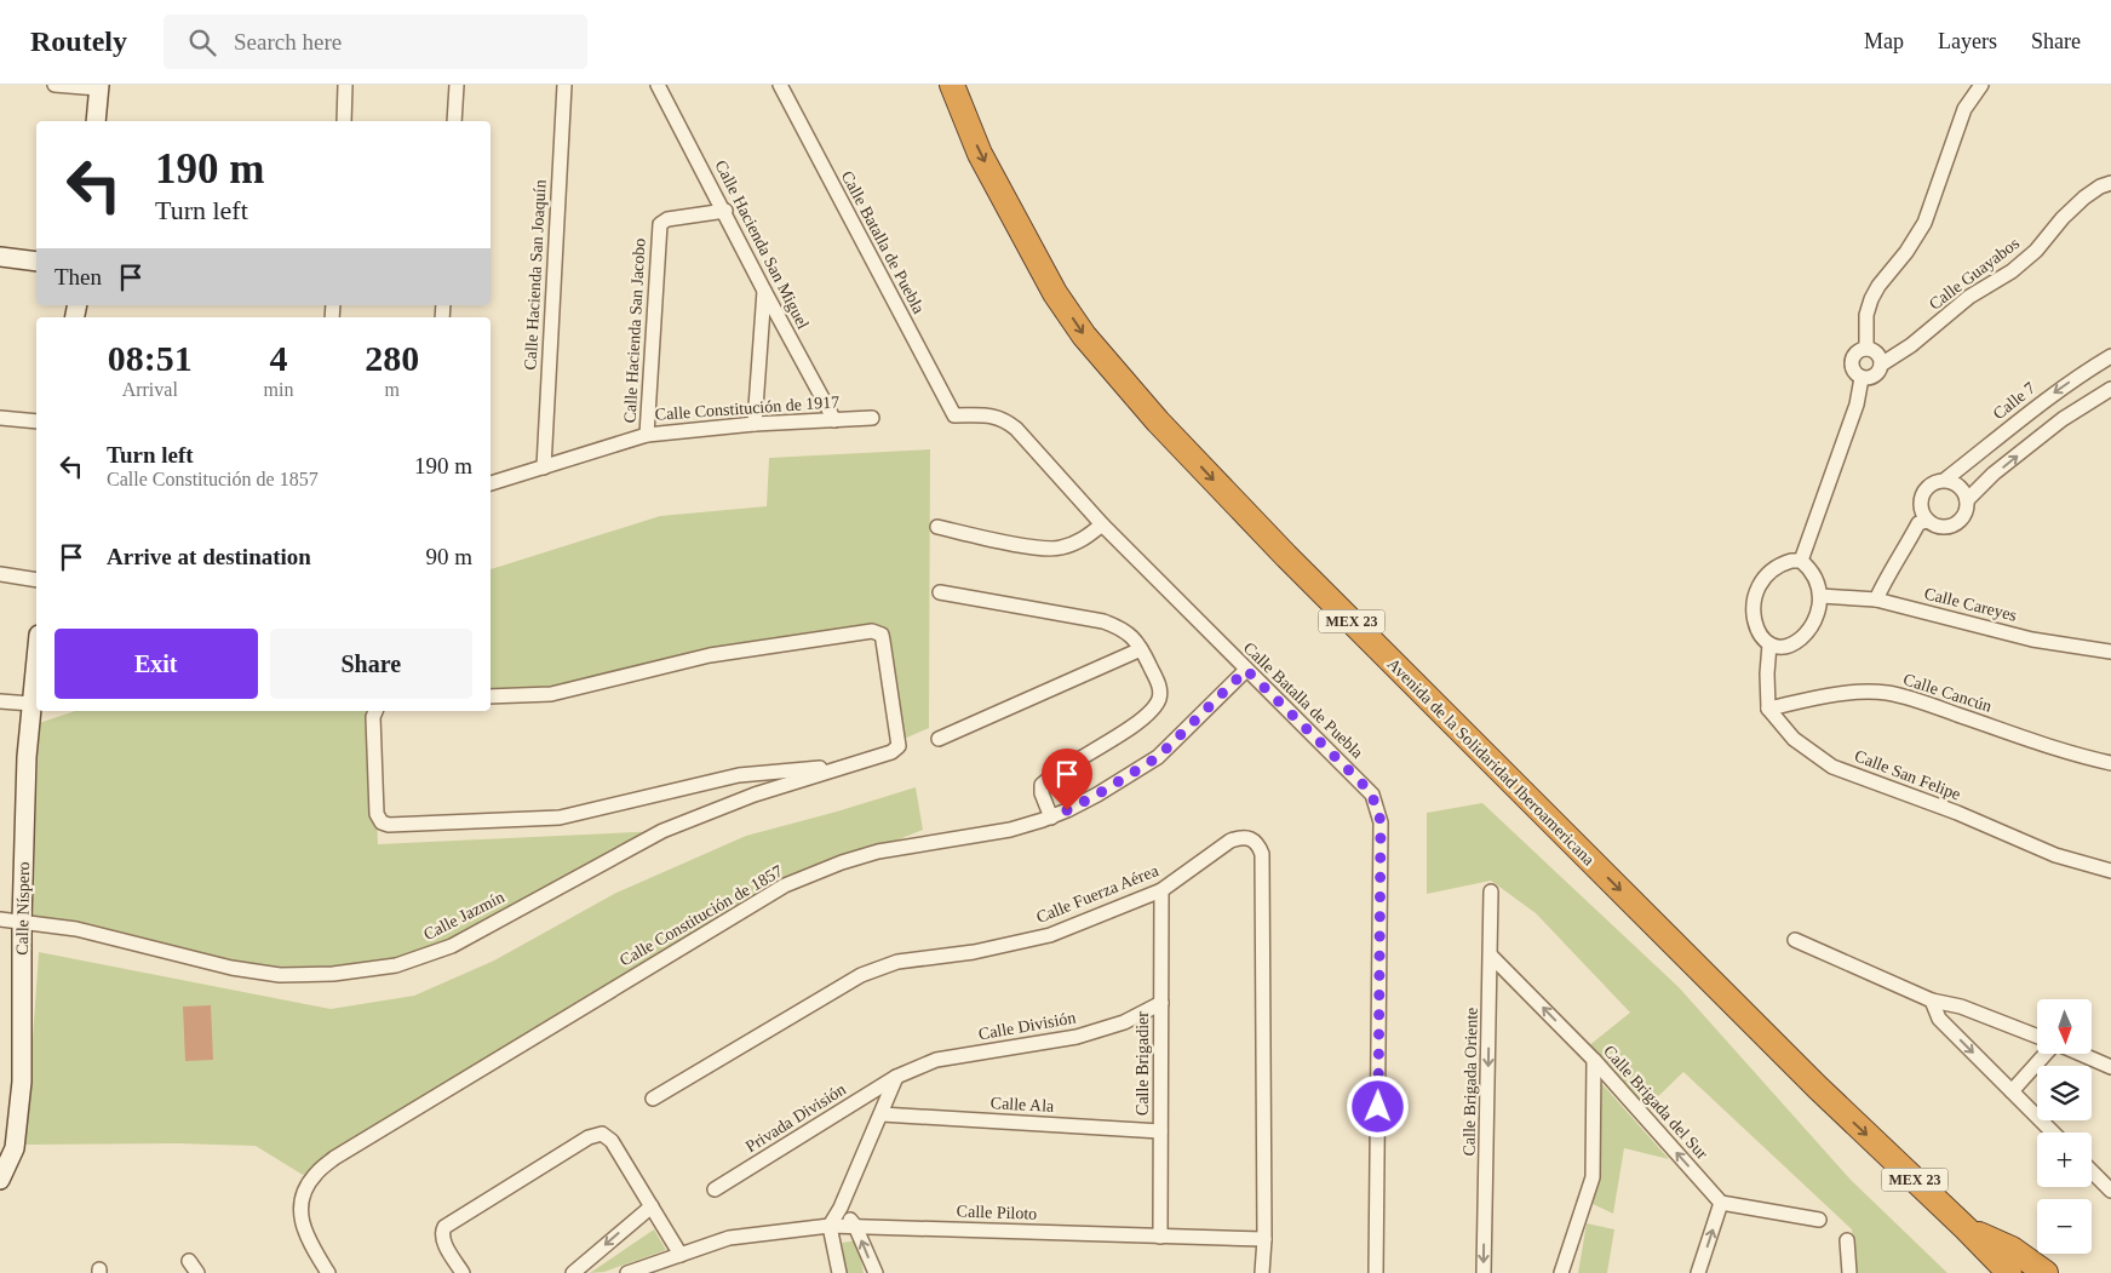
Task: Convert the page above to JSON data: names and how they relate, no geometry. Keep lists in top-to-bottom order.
{
  "streets": {
    "highway": ["MEX 23", "Avenida de la Solidaridad Iberoamericana"],
    "street": [
      "Calle Batalla de Puebla",
      "Calle Hacienda San Miguel",
      "Calle Guayabos",
      "Calle Hacienda San Joaquín",
      "Calle Hacienda San Jacobo",
      "Calle 7",
      "Calle Constitución de 1917",
      "Calle Careyes",
      "Calle Cancún",
      "Calle San Felipe",
      "Calle Fuerza Aérea",
      "Calle Níspero",
      "Calle Jazmín",
      "Calle Constitución de 1857",
      "Calle División",
      "Calle Brigadier",
      "Calle Brigada Oriente",
      "Calle Brigada del Sur",
      "Calle Ala",
      "Privada División",
      "Calle Piloto"
    ]
  },
  "crossings": [
    ["Calle Batalla de Puebla", "Calle Constitución de 1857"],
    ["Calle Hacienda San Miguel", "Calle Hacienda San Jacobo"],
    ["Calle Hacienda San Miguel", "Calle Constitución de 1917"],
    ["Calle Hacienda San Joaquín", "Calle Constitución de 1917"],
    ["Calle Hacienda San Jacobo", "Calle Constitución de 1917"],
    ["Calle Cancún", "Calle San Felipe"],
    ["Calle Fuerza Aérea", "Calle Brigadier"],
    ["Calle Fuerza Aérea", "Calle Piloto"],
    ["Calle Níspero", "Calle Jazmín"],
    ["Calle División", "Calle Brigadier"],
    ["Calle División", "Privada División"],
    ["Calle Brigadier", "Calle Ala"],
    ["Calle Brigadier", "Calle Piloto"],
    ["Calle Brigada Oriente", "Calle Brigada del Sur"]
  ],
  "one_way": ["Avenida de la Solidaridad Iberoamericana", "Calle Brigada del Sur"],
  "north": "bottom",
  "page": {
    "header": "Routely",
    "search": "Search here",
    "nav": ["Map", "Layers", "Share"],
    "turn": ["190 m", "Turn left"],
    "then": "Then",
    "eta": [
      "08:51",
      "Arrival",
      "4",
      "min",
      "280",
      "m"
    ],
    "list": [
      {
        "name": "Turn left",
        "note": "Calle Constitución de 1857",
        "value": "190 m"
      },
      {
        "name": "Arrive at destination",
        "value": "90 m"
      }
    ],
    "buttons": ["Exit", "Share"],
    "map_buttons": ["+", "−"]
  }
}
